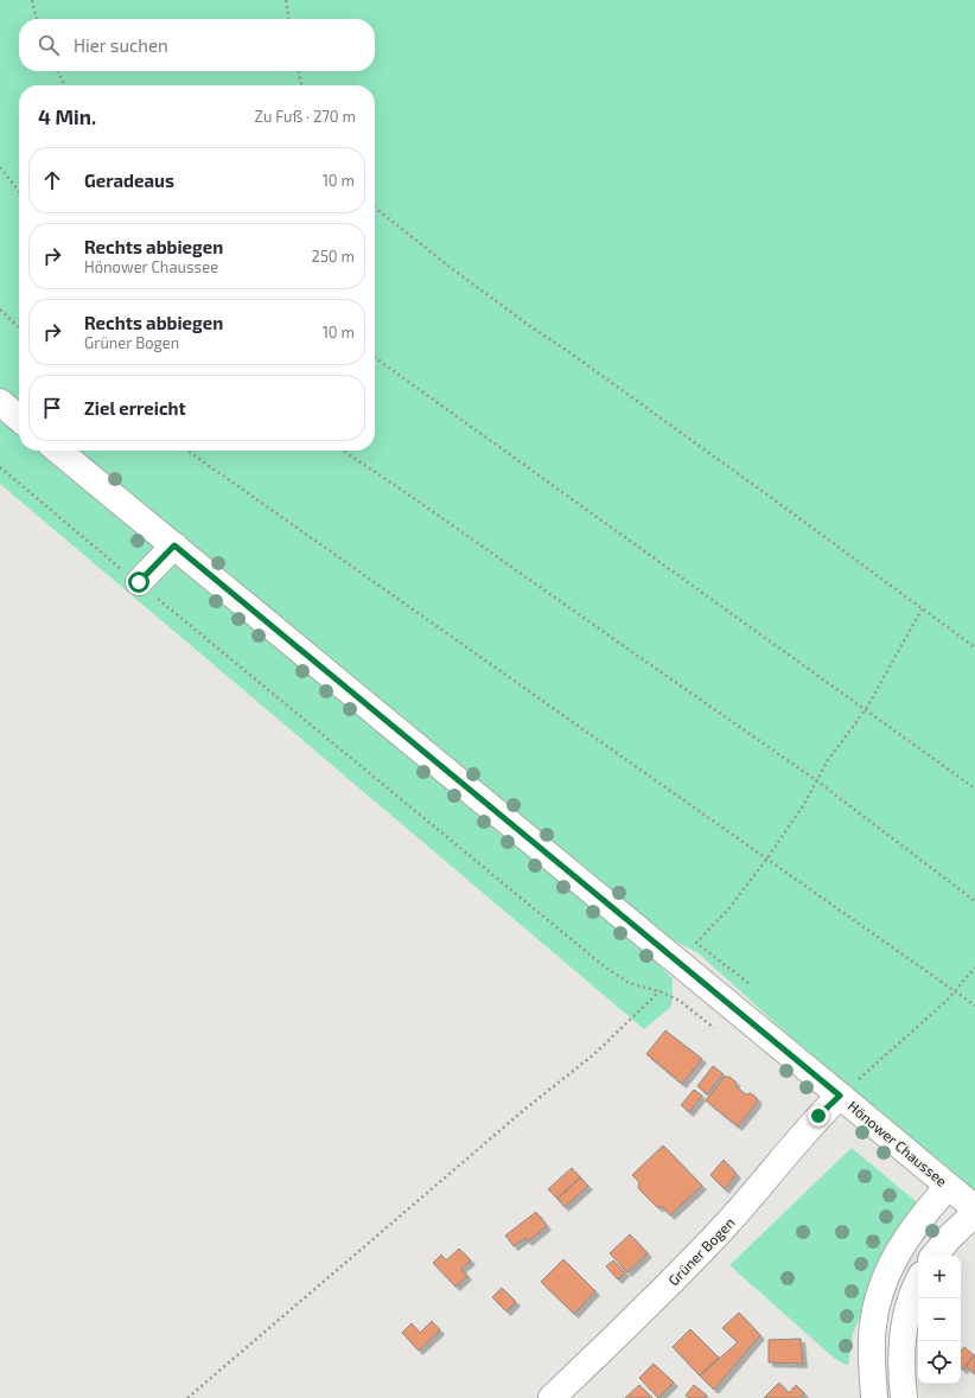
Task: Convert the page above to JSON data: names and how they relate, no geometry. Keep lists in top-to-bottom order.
{
  "streets": {
    "main road": ["Hönower Chaussee", "Grüner Bogen"]
  },
  "crossings": [
    ["Hönower Chaussee", "Grüner Bogen"]
  ],
  "page": {
    "search": "Hier suchen",
    "heading": ["4 Min.", "Zu Fuß · 270 m"],
    "list": [
      ["Geradeaus", "10 m"],
      ["Rechts abbiegen", "Hönower Chaussee", "250 m"],
      ["Rechts abbiegen", "Grüner Bogen", "10 m"],
      "Ziel erreicht"
    ],
    "map_buttons": ["+", "−"]
  }
}
